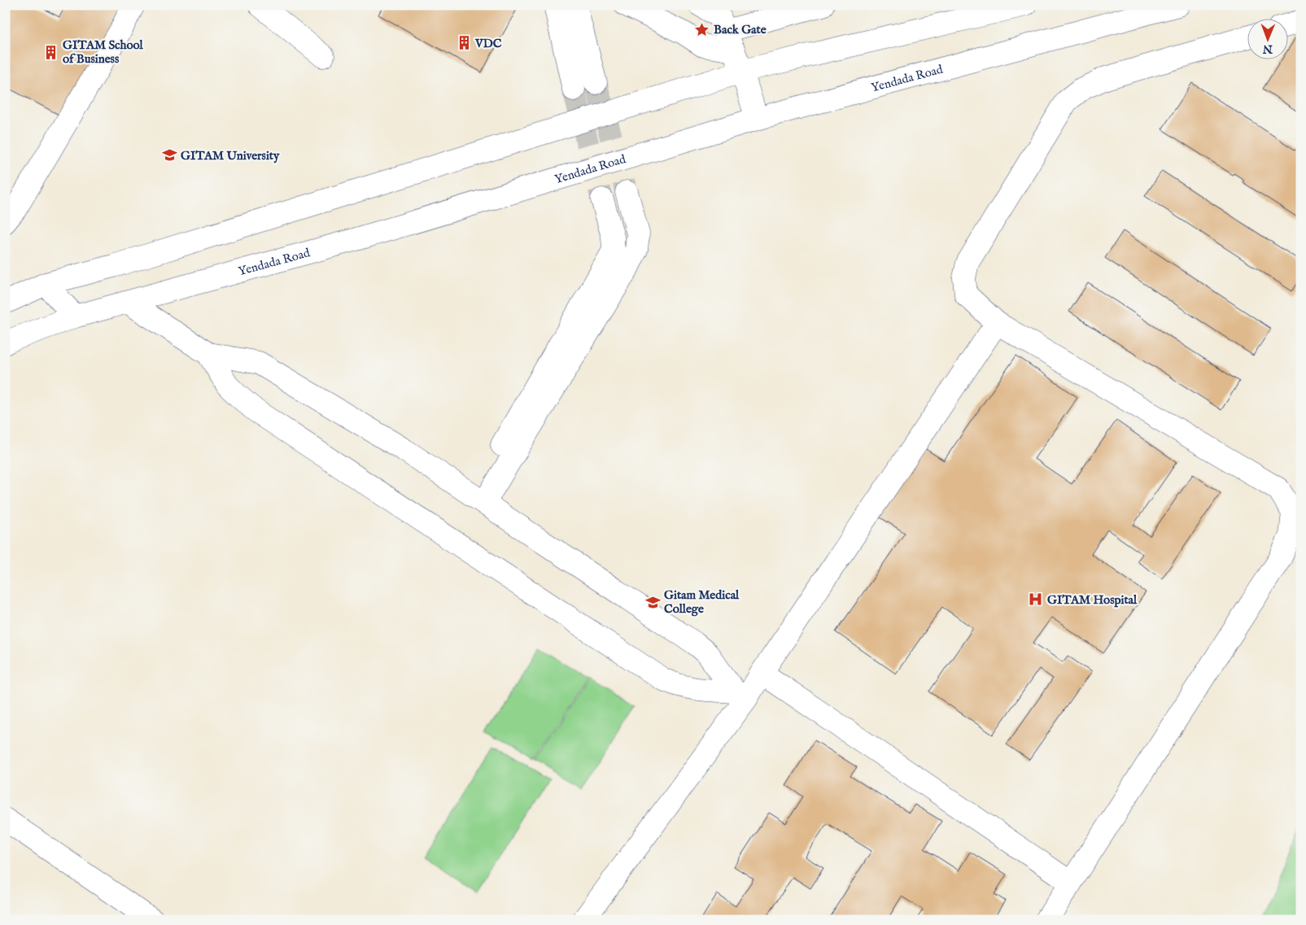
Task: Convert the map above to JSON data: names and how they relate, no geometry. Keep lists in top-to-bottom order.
{
  "streets": {
    "main road": ["Yendada Road"]
  },
  "places": {
    "place": ["Back Gate"],
    "building": ["VDC", "GITAM School of Business"],
    "school or university": ["GITAM University", "Gitam Medical College"],
    "hospital": ["GITAM Hospital"]
  },
  "north": "bottom"
}
